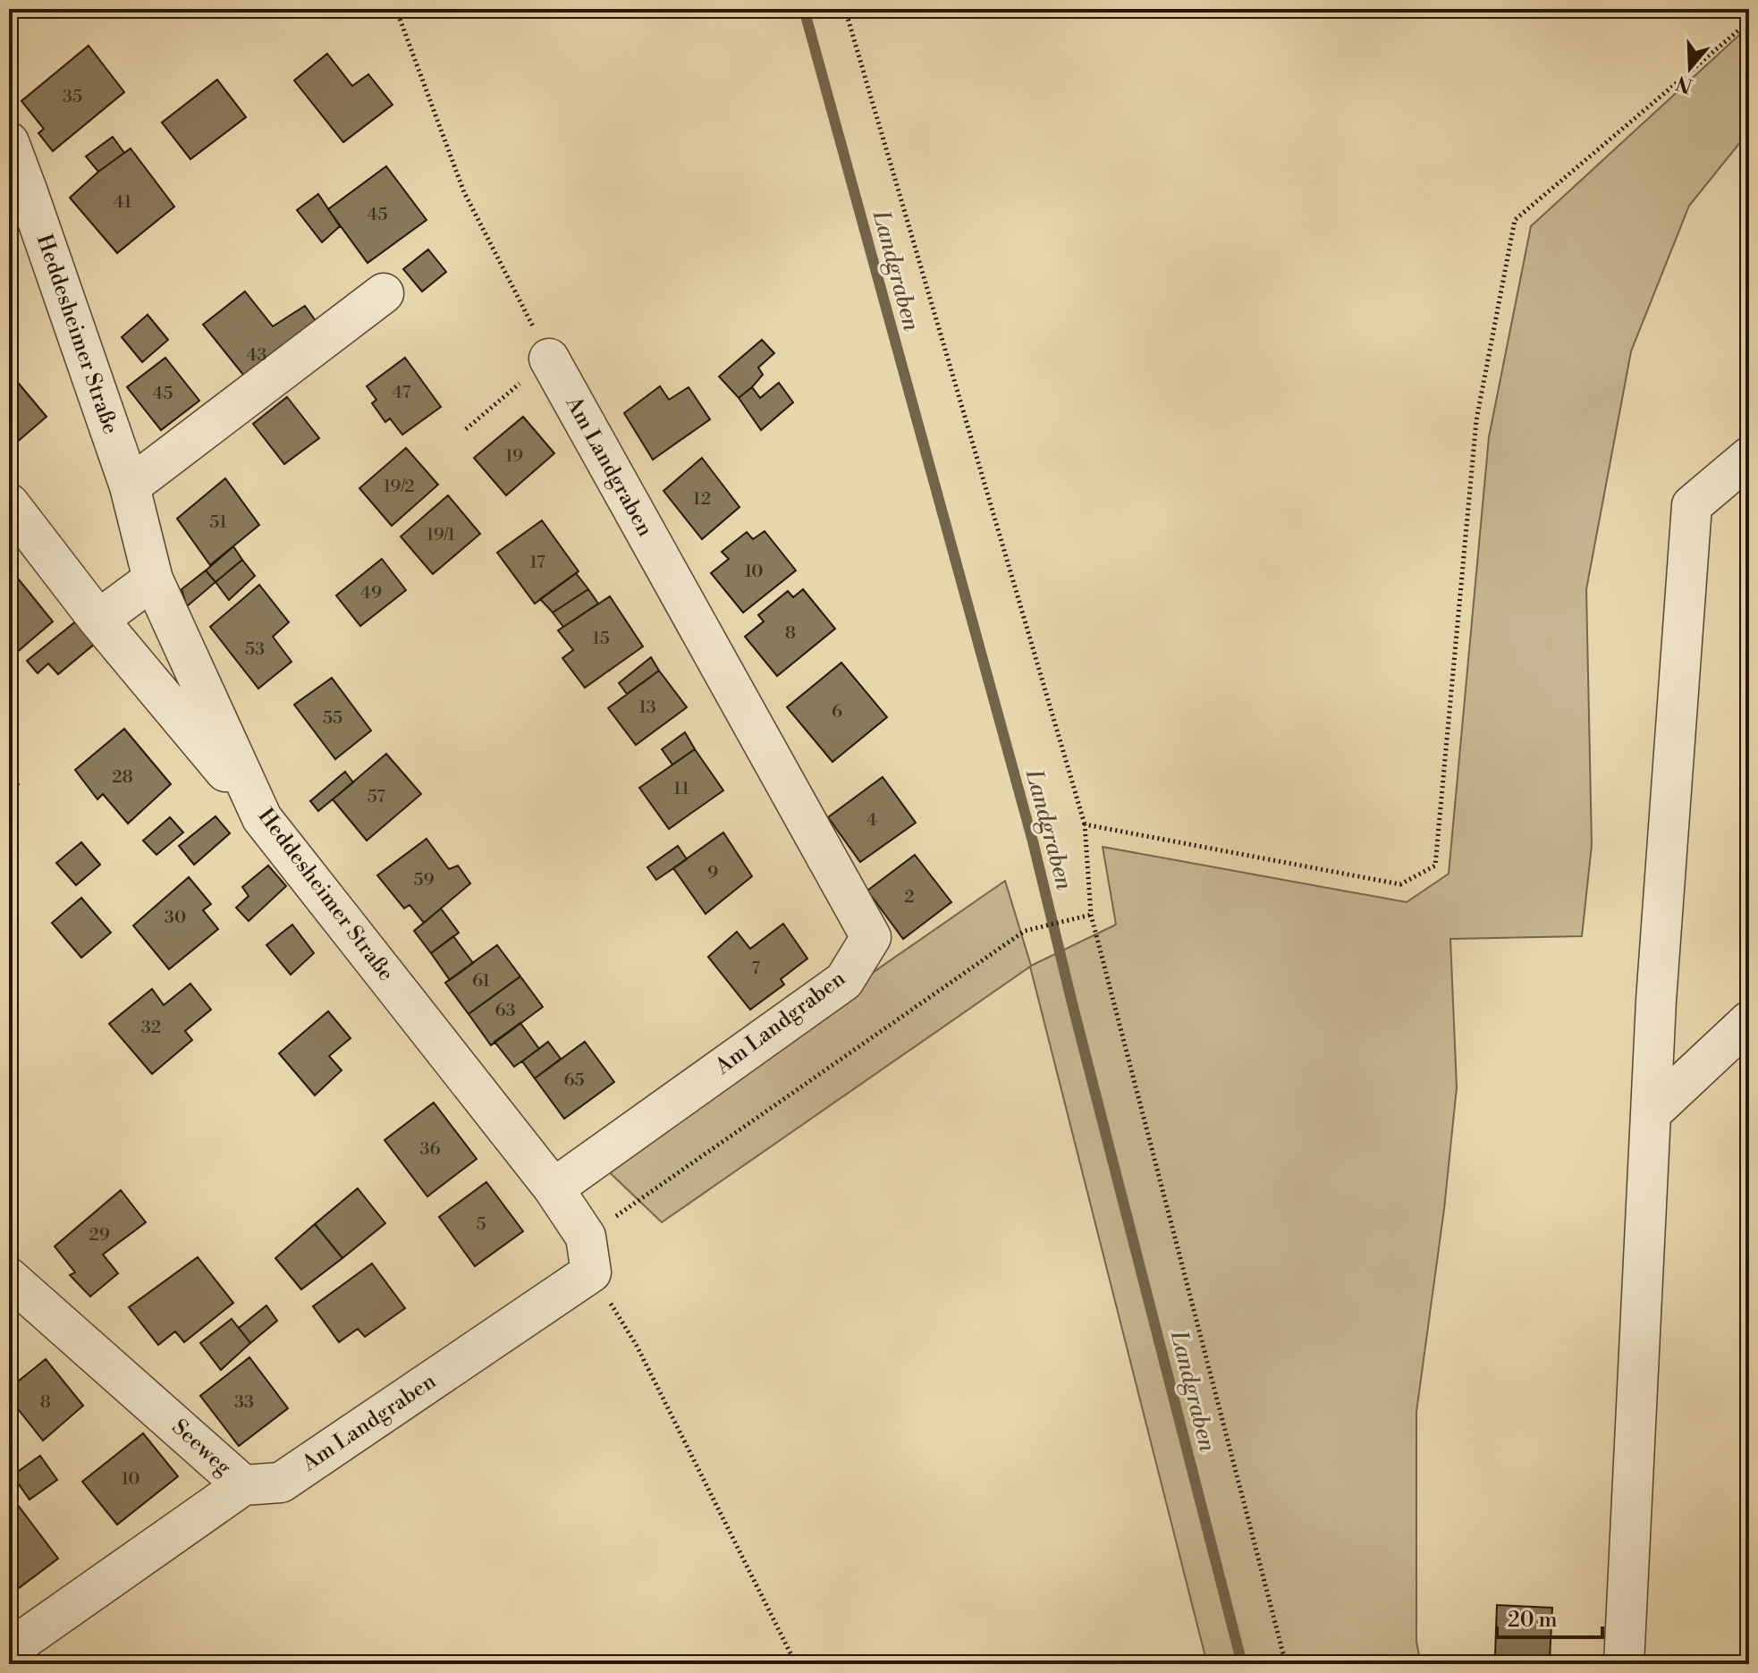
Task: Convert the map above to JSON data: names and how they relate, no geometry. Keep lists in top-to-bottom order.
{
  "streets": {
    "street": ["Heddesheimer Straße", "Am Landgraben", "Seeweg"]
  },
  "crossings": [
    ["Heddesheimer Straße", "Am Landgraben"],
    ["Am Landgraben", "Seeweg"]
  ],
  "water": ["Landgraben"],
  "house_numbers": [
    "35",
    "41",
    "45",
    "43",
    "47",
    "45",
    "19",
    "19/2",
    "12",
    "51",
    "19/1",
    "17",
    "10",
    "49",
    "8",
    "15",
    "53",
    "13",
    "6",
    "55",
    "28",
    "11",
    "57",
    "4",
    "9",
    "59",
    "2",
    "30",
    "7",
    "61",
    "63",
    "32",
    "65",
    "36",
    "5",
    "29",
    "8",
    "33",
    "10"
  ],
  "scale_bar": "20 m",
  "north": "bottom"
}
